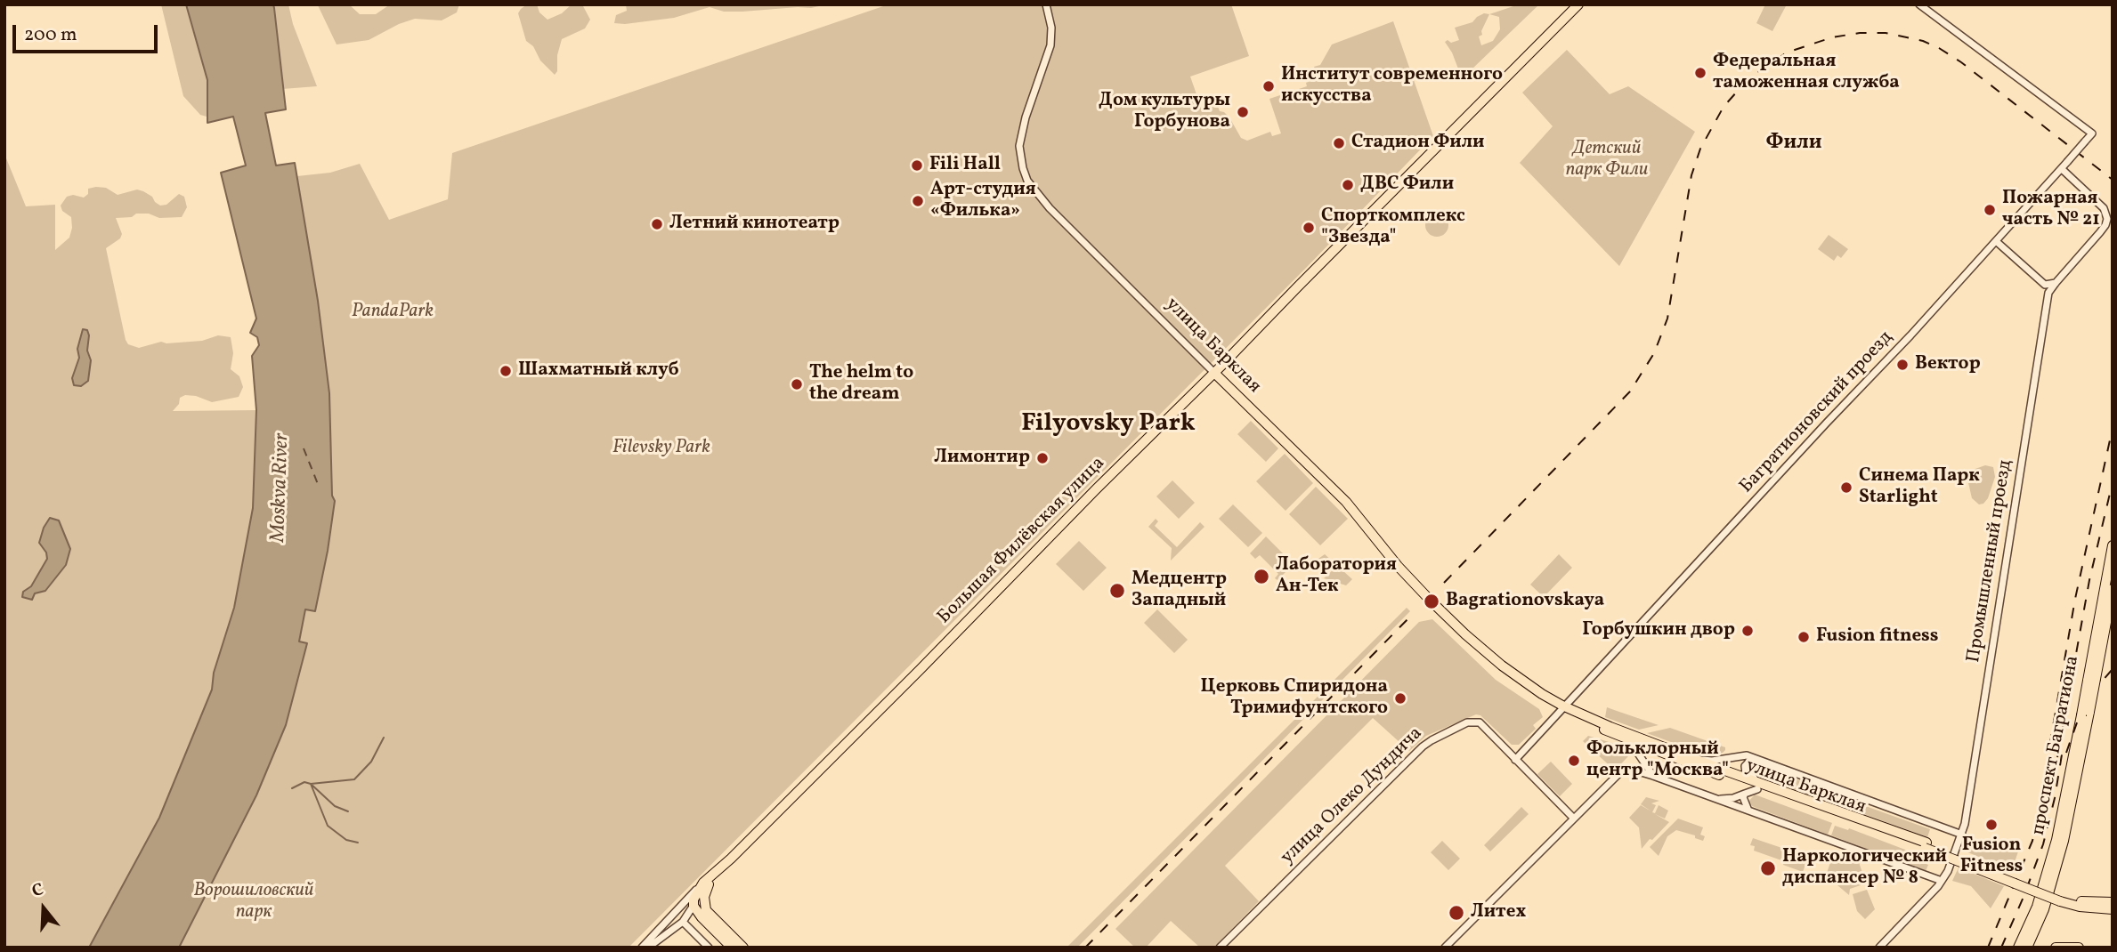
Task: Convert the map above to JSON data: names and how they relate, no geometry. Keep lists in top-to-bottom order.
{
  "streets": {
    "main road": ["улица Барклая", "Большая Филёвская улица", "проспект Багратиона"],
    "street": ["Багратионовский проезд", "Промышленный проезд", "улица Олеко Дундича"]
  },
  "crossings": [
    ["улица Барклая", "Багратионовский проезд"],
    ["улица Барклая", "Большая Филёвская улица"],
    ["Багратионовский проезд", "Промышленный проезд"]
  ],
  "districts": ["Фили", "Filyovsky Park"],
  "water": ["Moskva River"],
  "parks": [
    "Детский парк Фили",
    "PandaPark",
    "Filevsky Park",
    "Ворошиловский парк"
  ],
  "places": [
    "Федеральная таможенная служба",
    "Институт современного искусства",
    "Дом культуры Горбунова",
    "Стадион Фили",
    "Fili Hall",
    "ДВС Фили",
    "Арт-студия «Филька»",
    "Пожарная часть № 21",
    "Летний кинотеатр",
    "Спорткомплекс \"Звезда\"",
    "Вектор",
    "Шахматный клуб",
    "The helm to the dream",
    "Лимонтир",
    "Синема Парк Starlight",
    "Лаборатория Ан-Тек",
    "Медцентр Западный",
    "Bagrationovskaya",
    "Горбушкин двор",
    "Fusion fitness",
    "Церковь Спиридона Тримифунтского",
    "Фольклорный центр \"Москва\"",
    "Fusion Fitness",
    "Наркологический диспансер № 8",
    "Литех"
  ],
  "scale_bar": "200 m",
  "north": "top"
}
